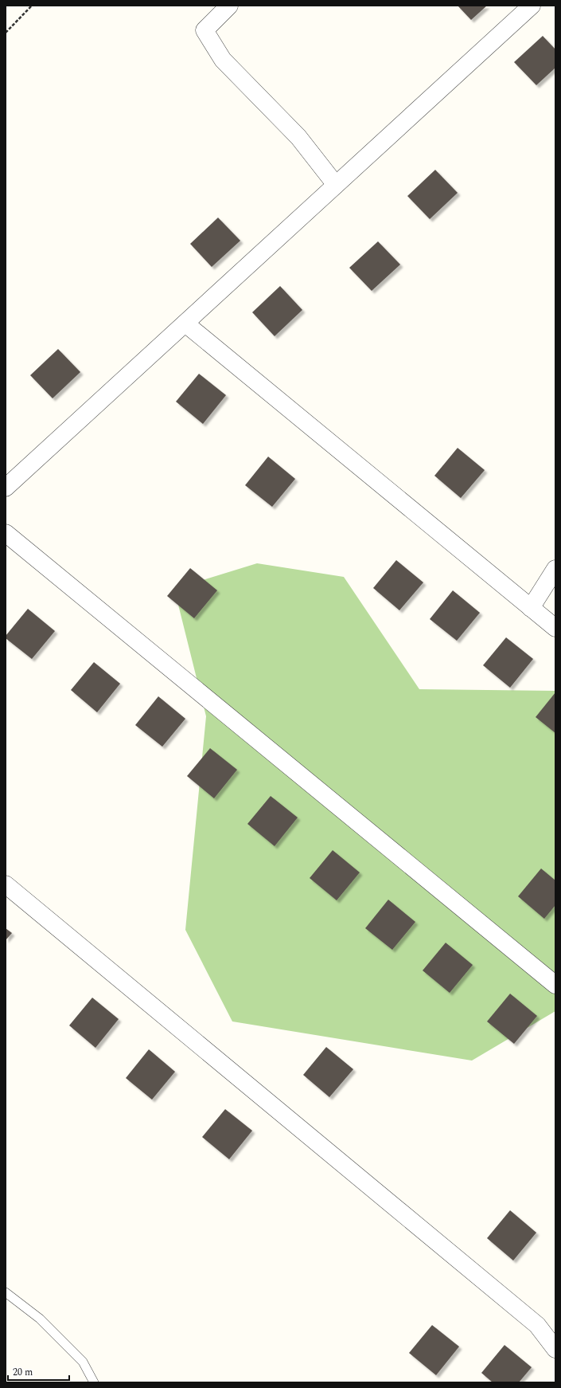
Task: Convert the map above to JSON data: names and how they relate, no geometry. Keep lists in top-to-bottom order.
{
  "scale_bar": "20 m"
}
